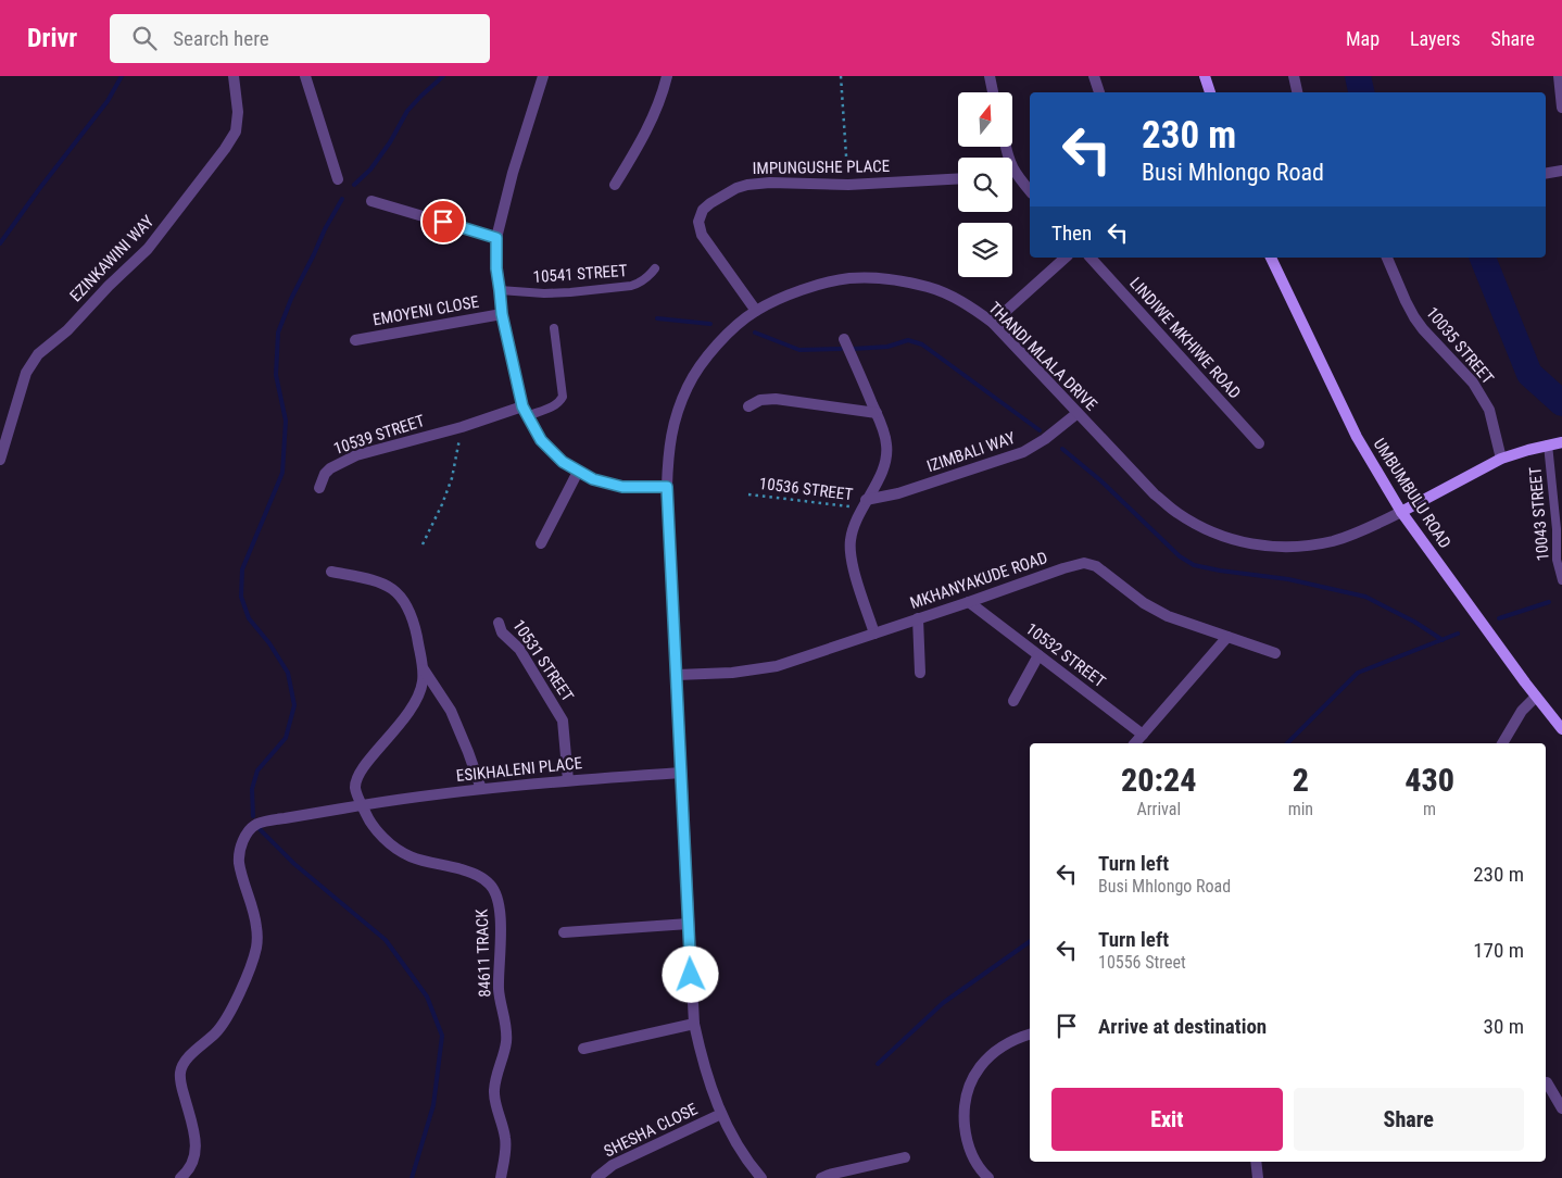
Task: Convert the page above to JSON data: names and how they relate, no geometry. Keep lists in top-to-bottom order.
{
  "streets": {
    "main road": ["UMBUMBULU ROAD"],
    "street": [
      "IMPUNGUSHE PLACE",
      "EZINKAWINI WAY",
      "EMOYENI CLOSE",
      "LINDIWE MKHIWE ROAD",
      "10035 STREET",
      "THANDI MLALA DRIVE",
      "10539 STREET",
      "IZIMBALI WAY",
      "MKHANYAKUDE ROAD",
      "10532 STREET",
      "10531 STREET",
      "ESIKHALENI PLACE",
      "84611 TRACK",
      "SHESHA CLOSE"
    ],
    "lane": ["10541 STREET", "10043 STREET"],
    "path": ["10536 STREET"]
  },
  "crossings": [
    ["IMPUNGUSHE PLACE", "THANDI MLALA DRIVE"],
    ["THANDI MLALA DRIVE", "IZIMBALI WAY"],
    ["THANDI MLALA DRIVE", "UMBUMBULU ROAD"],
    ["THANDI MLALA DRIVE", "MKHANYAKUDE ROAD"],
    ["THANDI MLALA DRIVE", "ESIKHALENI PLACE"],
    ["THANDI MLALA DRIVE", "SHESHA CLOSE"],
    ["IZIMBALI WAY", "10536 STREET"],
    ["MKHANYAKUDE ROAD", "10532 STREET"],
    ["10531 STREET", "ESIKHALENI PLACE"],
    ["ESIKHALENI PLACE", "84611 TRACK"]
  ],
  "north": "top",
  "page": {
    "header": "Drivr",
    "search": "Search here",
    "nav": ["Map", "Layers", "Share"],
    "turn": ["230 m", "Busi Mhlongo Road"],
    "then": "Then",
    "eta": [
      "20:24",
      "Arrival",
      "2",
      "min",
      "430",
      "m"
    ],
    "list": [
      {
        "name": "Turn left",
        "note": "Busi Mhlongo Road",
        "value": "230 m"
      },
      {
        "name": "Turn left",
        "note": "10556 Street",
        "value": "170 m"
      },
      {
        "name": "Arrive at destination",
        "value": "30 m"
      }
    ],
    "buttons": ["Exit", "Share"]
  }
}
